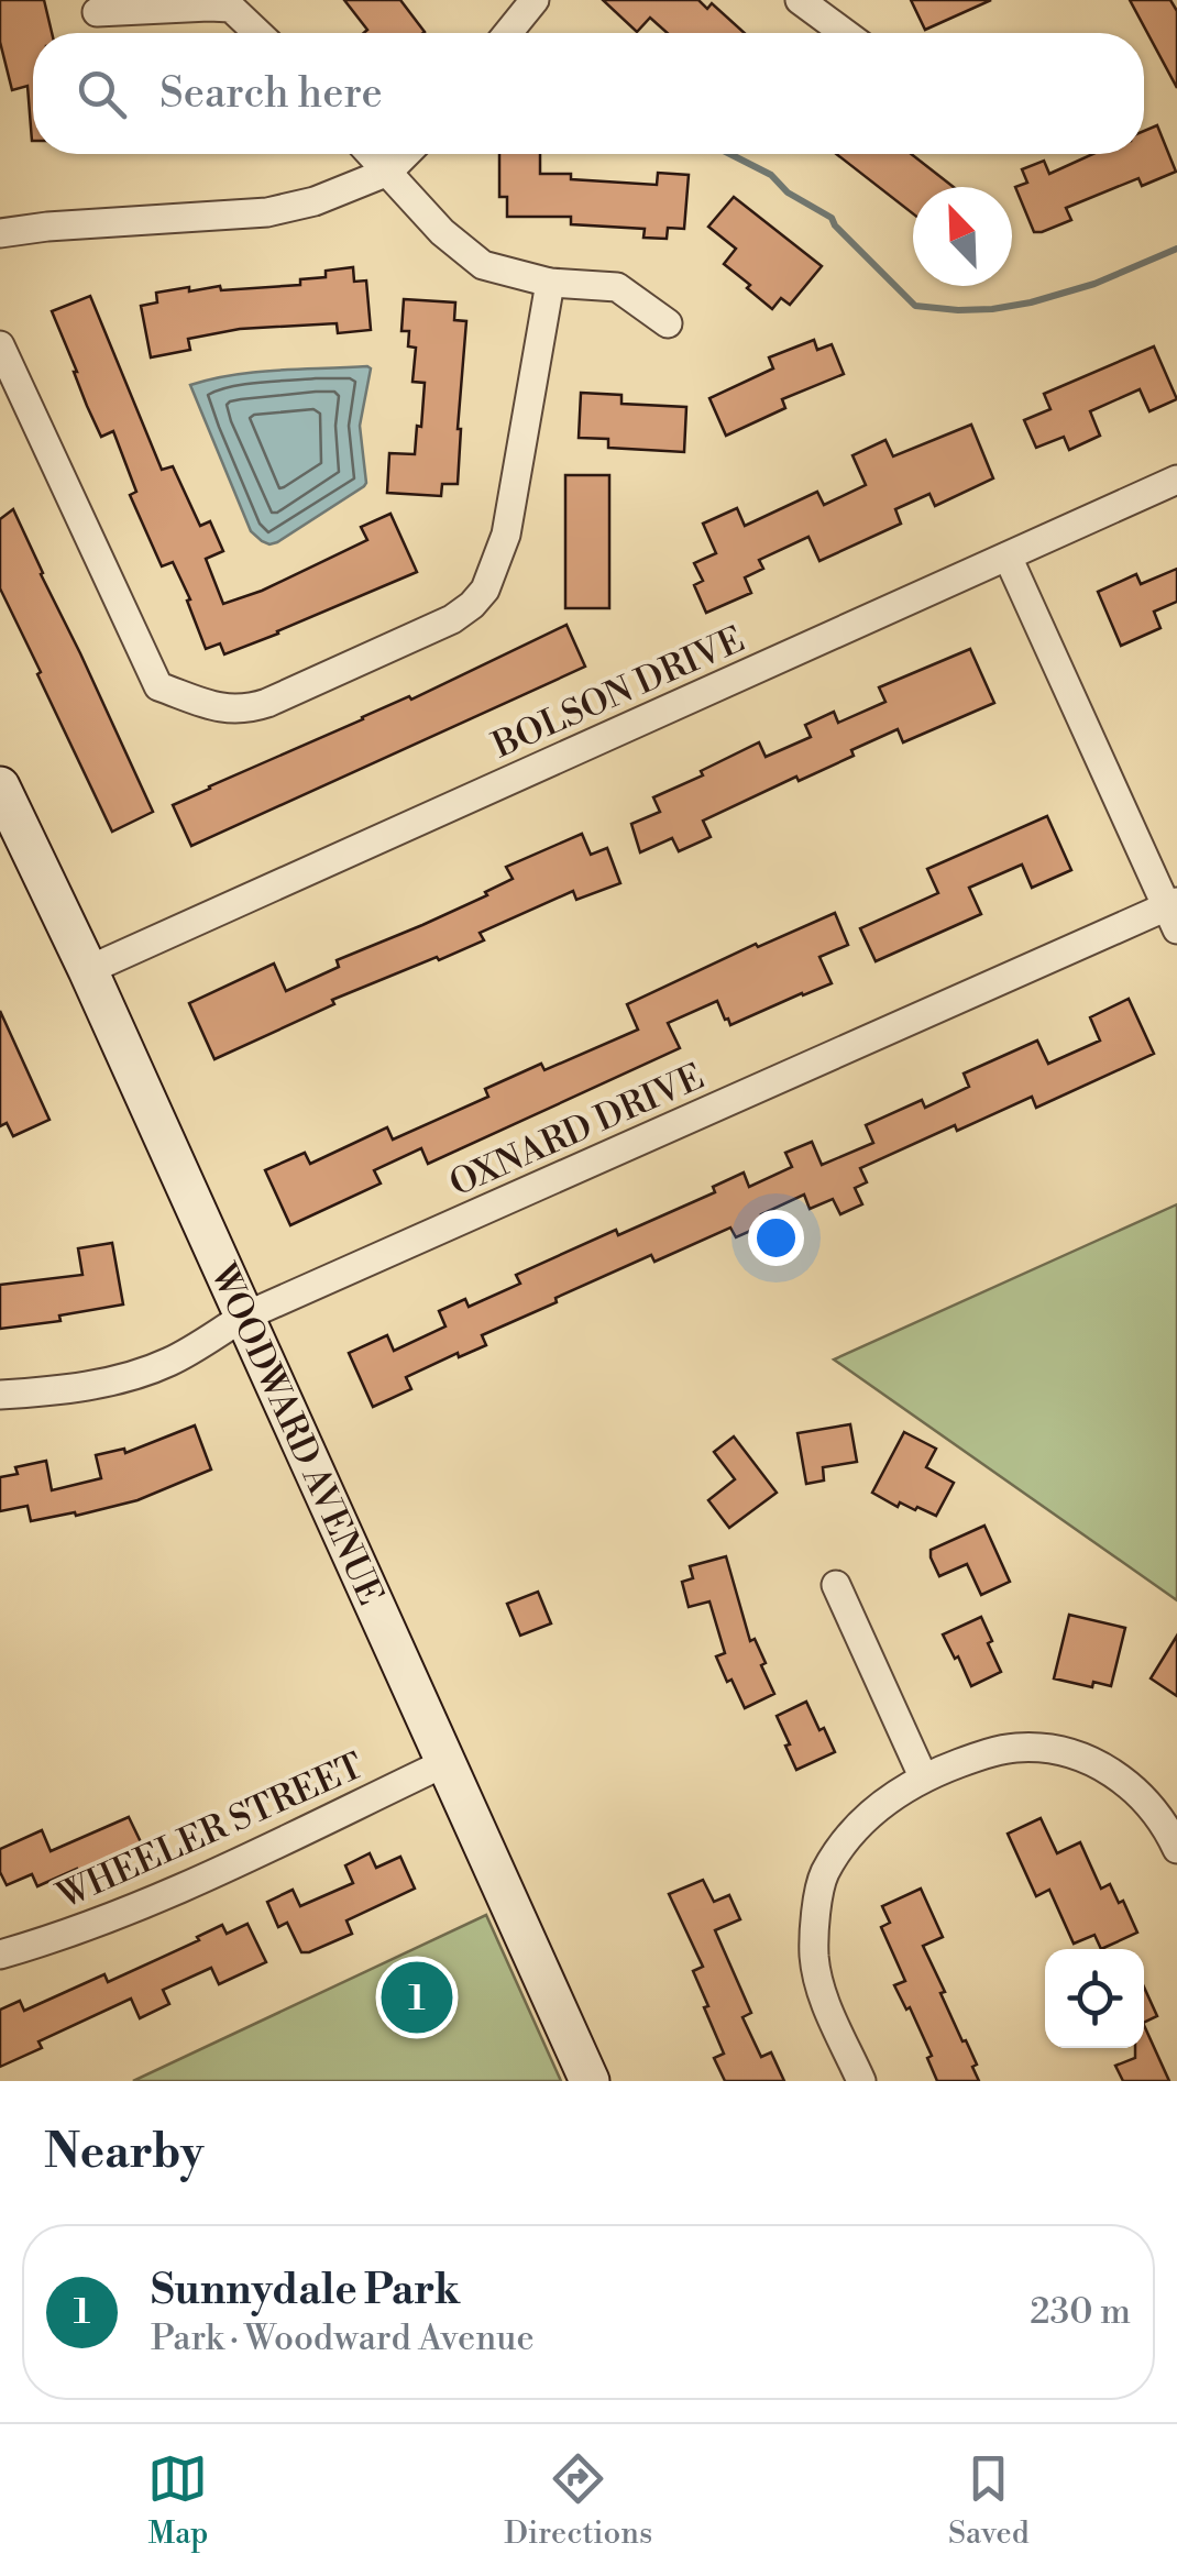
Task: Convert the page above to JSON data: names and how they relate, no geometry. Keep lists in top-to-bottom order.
{
  "streets": {
    "main road": ["WOODWARD AVENUE"],
    "street": ["BOLSON DRIVE", "OXNARD DRIVE", "WHEELER STREET"]
  },
  "crossings": [
    ["BOLSON DRIVE", "WOODWARD AVENUE"],
    ["OXNARD DRIVE", "WOODWARD AVENUE"],
    ["WOODWARD AVENUE", "WHEELER STREET"]
  ],
  "north": "top left",
  "page": {
    "search": "Search here",
    "pins": "1",
    "heading": "Nearby",
    "list": [
      {
        "mark": "1",
        "name": "Sunnydale Park",
        "note": "Park · Woodward Avenue",
        "value": "230 m"
      }
    ],
    "nav": ["Map", "Directions", "Saved"]
  }
}
